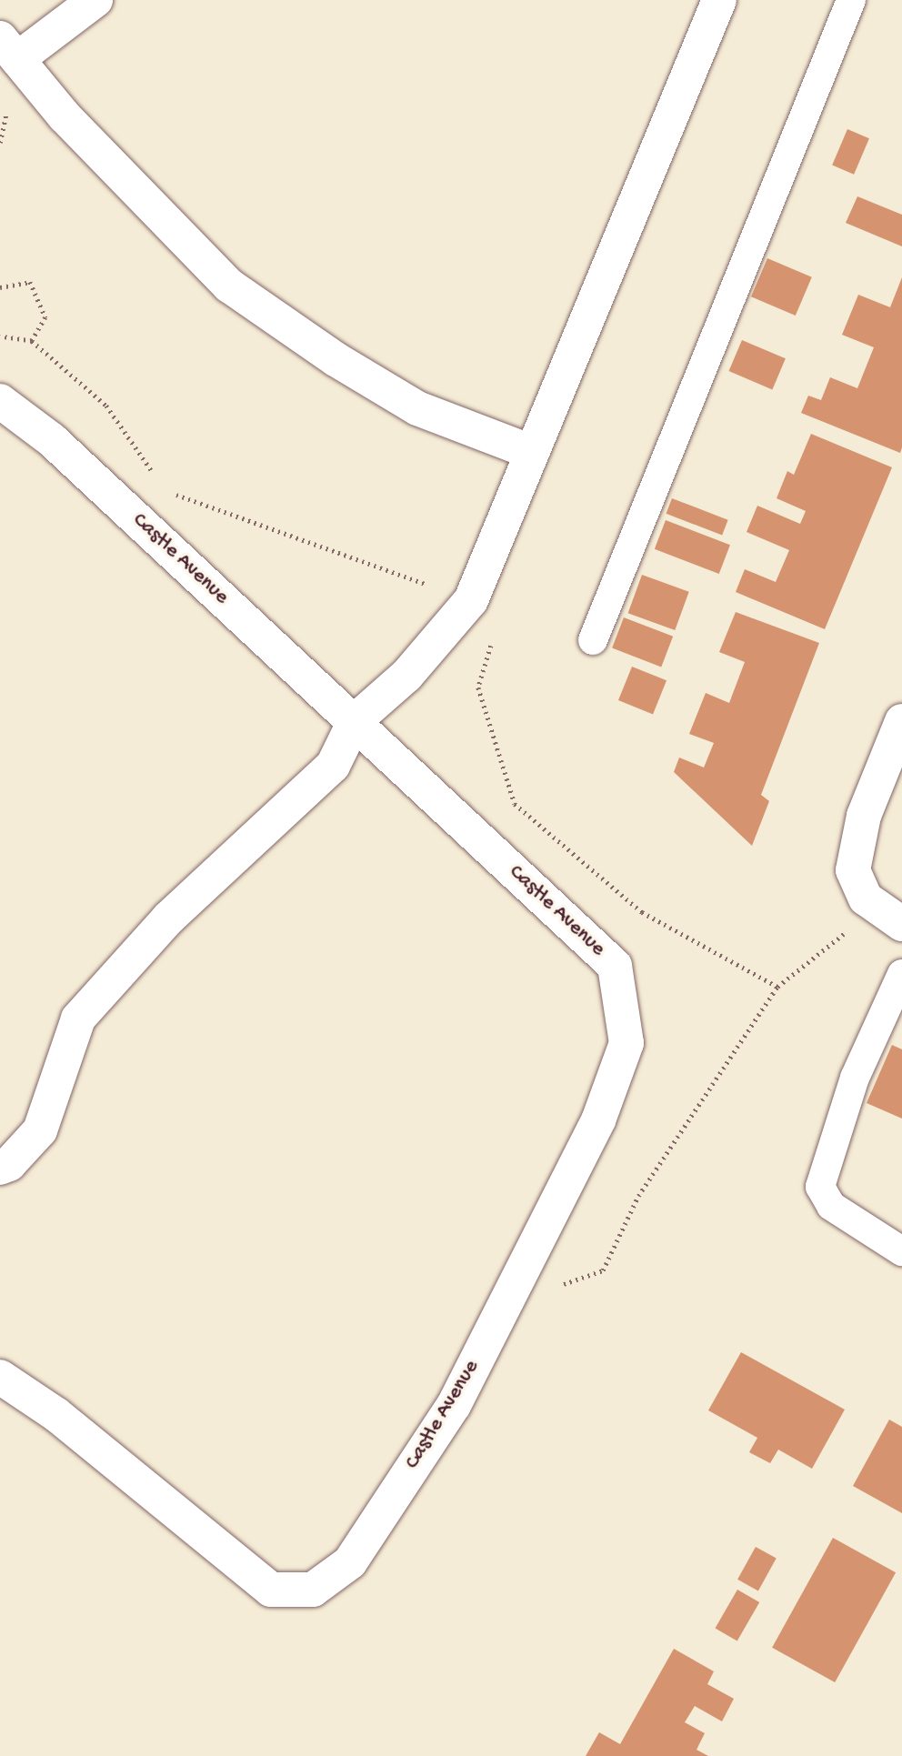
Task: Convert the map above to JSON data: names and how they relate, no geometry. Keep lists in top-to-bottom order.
{
  "streets": {
    "street": ["Castle Avenue"]
  }
}
